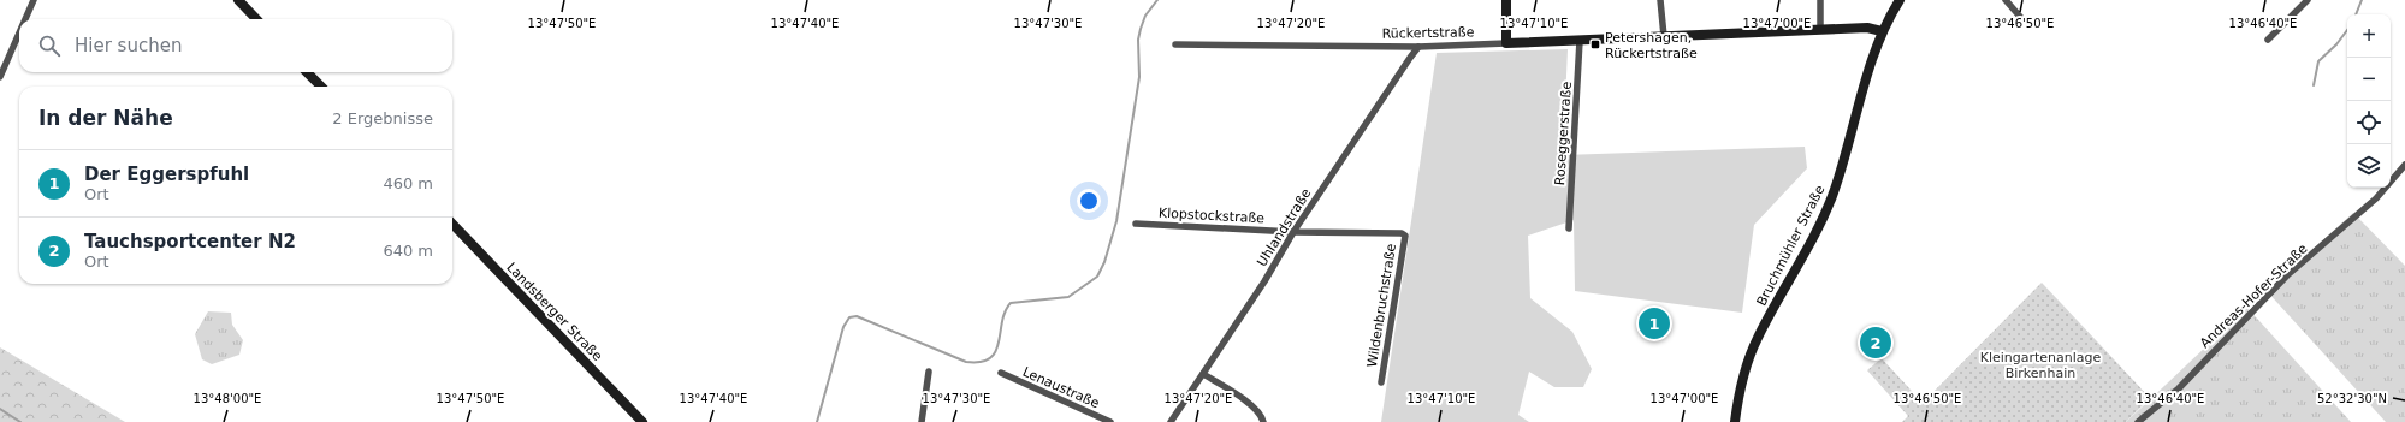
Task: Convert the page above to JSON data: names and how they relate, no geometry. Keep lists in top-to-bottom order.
{
  "streets": {
    "street": [
      "Rückertstraße",
      "Roseggerstraße",
      "Klopstockstraße",
      "Uhlandstraße",
      "Bruchmühler Straße",
      "Andreas-Hofer-Straße",
      "Wildenbruchstraße",
      "Landsberger Straße",
      "Lenaustraße"
    ]
  },
  "crossings": [
    ["Rückertstraße", "Roseggerstraße"],
    ["Rückertstraße", "Uhlandstraße"],
    ["Rückertstraße", "Bruchmühler Straße"],
    ["Klopstockstraße", "Uhlandstraße"],
    ["Klopstockstraße", "Wildenbruchstraße"]
  ],
  "parks": ["Kleingartenanlage Birkenhain"],
  "places": {
    "transit": ["Petershagen, Rückertstraße"]
  },
  "page": {
    "map_buttons": ["+", "−"],
    "search": "Hier suchen",
    "heading": ["In der Nähe", "2 Ergebnisse"],
    "list": [
      {
        "mark": "1",
        "name": "Der Eggerspfuhl",
        "note": "Ort",
        "value": "460 m"
      },
      {
        "mark": "2",
        "name": "Tauchsportcenter N2",
        "note": "Ort",
        "value": "640 m"
      }
    ],
    "pins": ["1", "2"]
  },
  "coordinates": [
    "13°47'50\"E",
    "13°47'40\"E",
    "13°47'30\"E",
    "13°47'20\"E",
    "13°47'10\"E",
    "13°47'00\"E",
    "13°46'50\"E",
    "13°46'40\"E",
    "52°32'30\"N",
    "13°48'00\"E"
  ]
}
